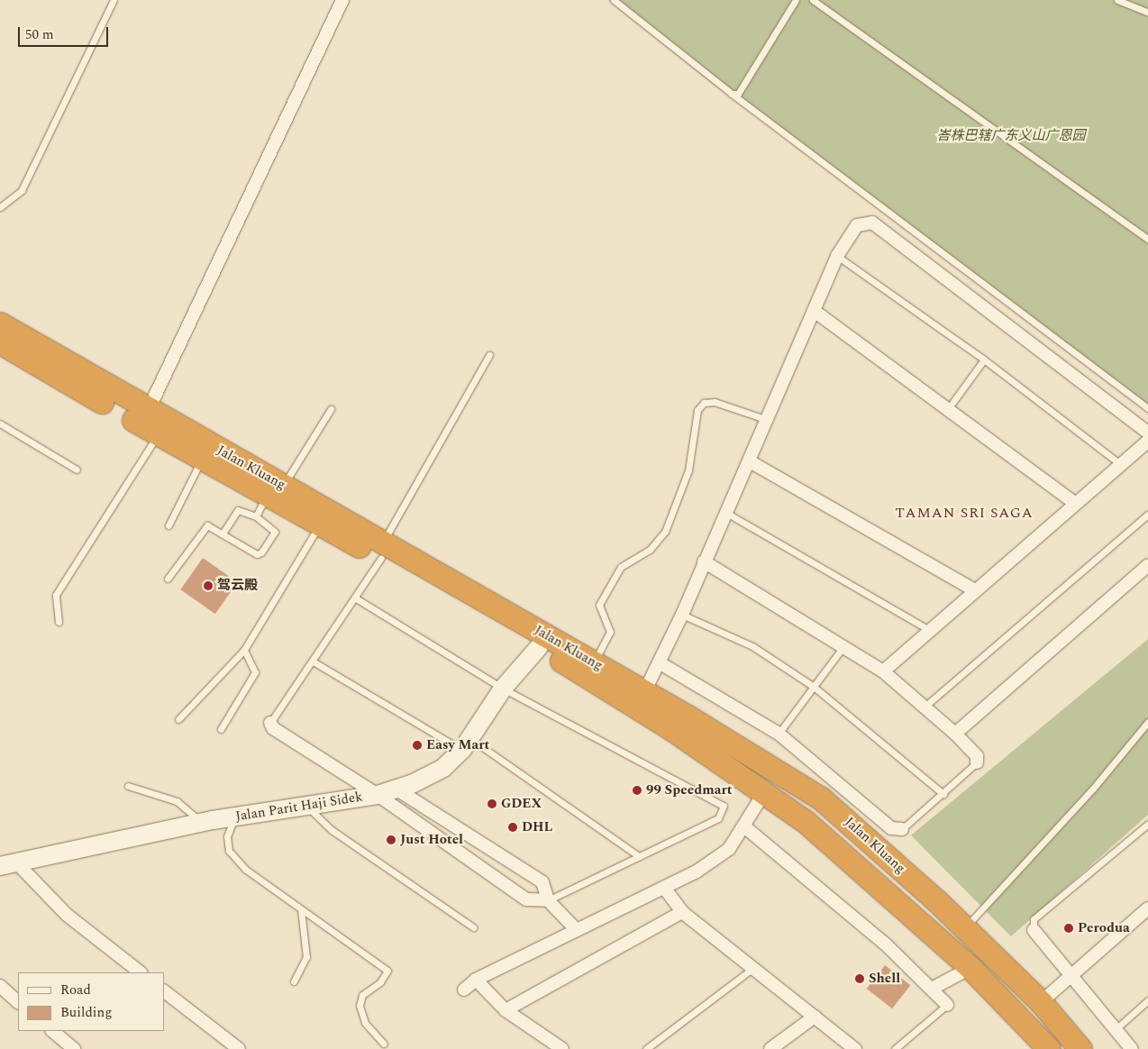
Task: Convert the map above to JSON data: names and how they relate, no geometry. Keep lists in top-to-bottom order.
{
  "streets": {
    "highway": ["Jalan Kluang"],
    "street": ["Jalan Parit Haji Sidek"]
  },
  "crossings": [
    ["Jalan Kluang", "Jalan Parit Haji Sidek"]
  ],
  "districts": ["TAMAN SRI SAGA"],
  "parks": ["峇株巴辖广东义山广恩园"],
  "places": [
    "驾云殿",
    "Easy Mart",
    "99 Speedmart",
    "GDEX",
    "DHL",
    "Just Hotel",
    "Perodua",
    "Shell"
  ],
  "legend": ["Road", "Building"],
  "scale_bar": "50 m"
}
